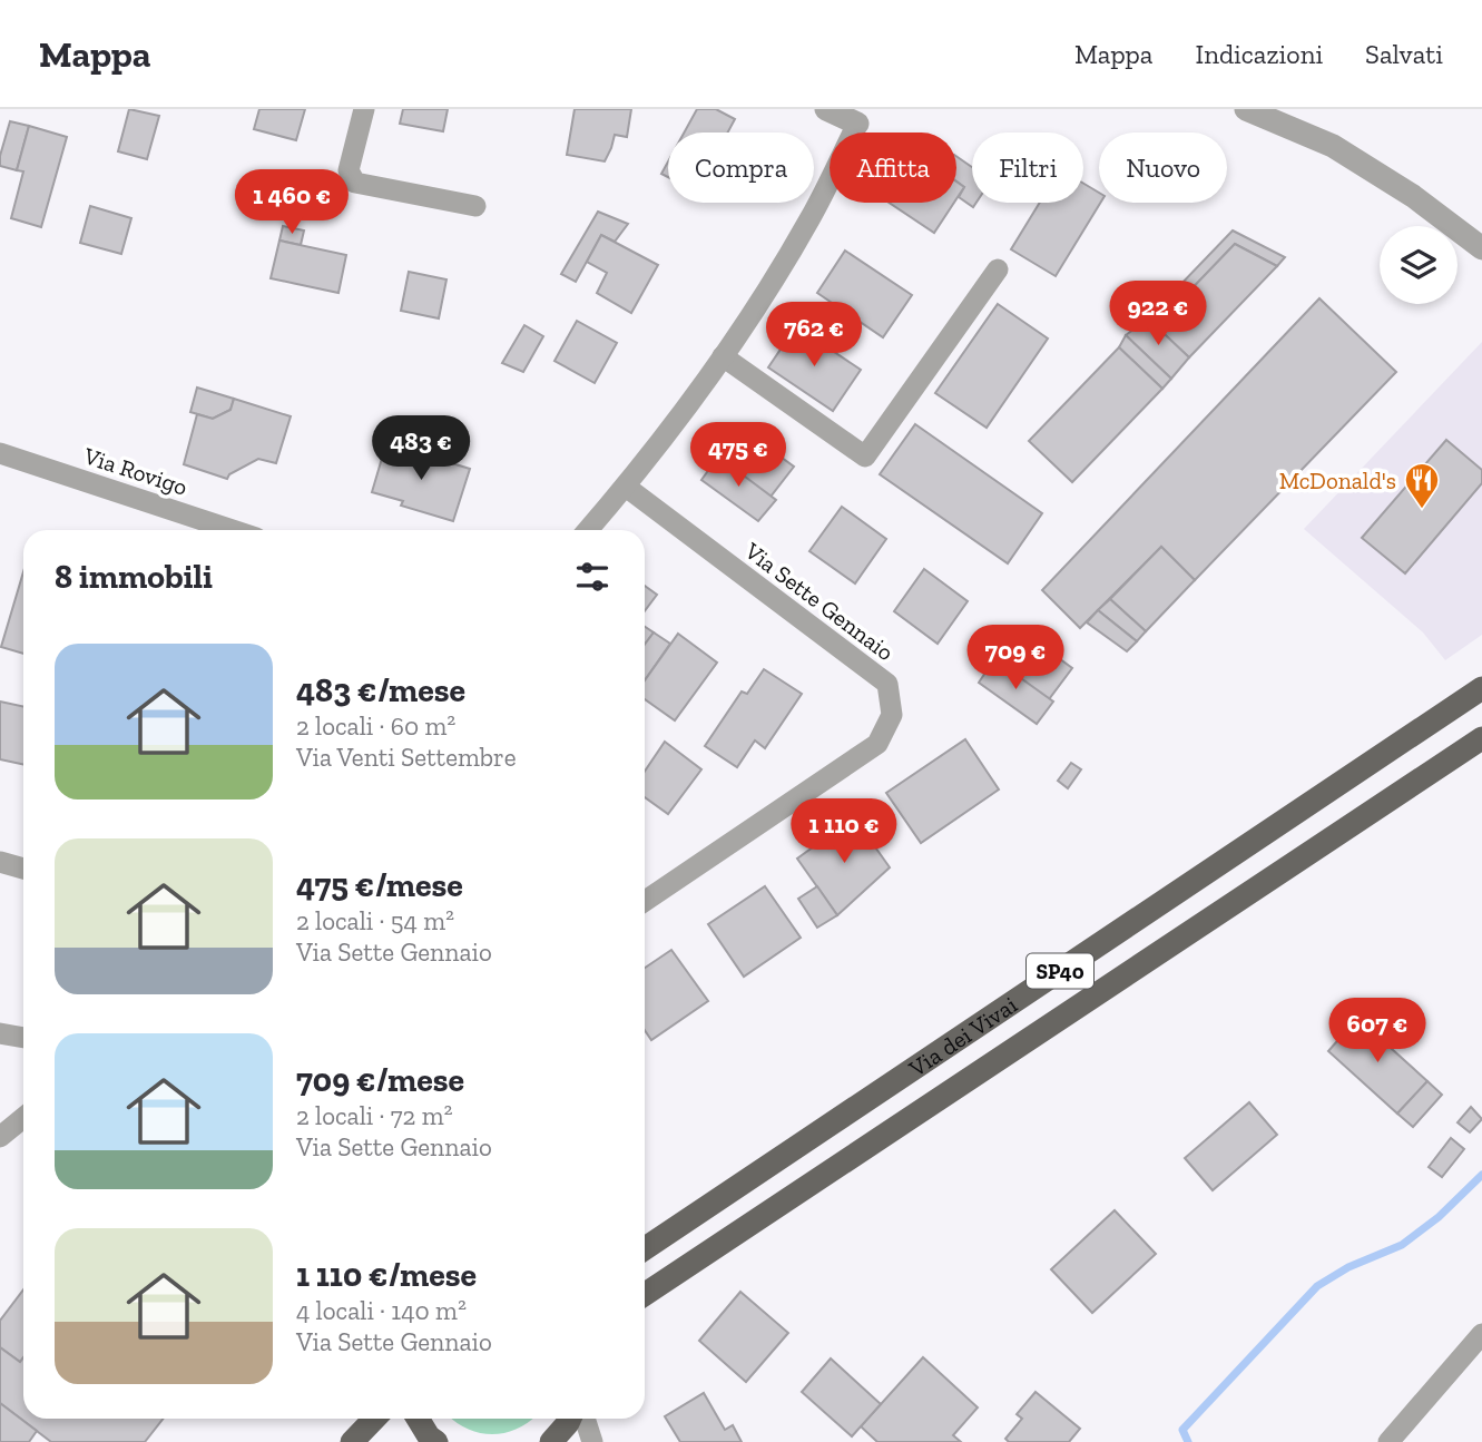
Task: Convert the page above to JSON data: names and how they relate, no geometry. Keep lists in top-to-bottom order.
{
  "streets": {
    "main road": ["SP40", "Via dei Vivai"],
    "street": ["Via Rovigo", "Via Sette Gennaio"]
  },
  "places": {
    "restaurant": ["McDonald's"]
  },
  "page": {
    "header": "Mappa",
    "nav": ["Mappa", "Indicazioni", "Salvati"],
    "chip": [
      "Compra",
      "Affitta",
      "Filtri",
      "Nuovo"
    ],
    "price": [
      "1 460 €",
      "922 €",
      "762 €",
      "483 €",
      "475 €",
      "709 €",
      "1 110 €",
      "607 €"
    ],
    "heading": "8 immobili",
    "list": [
      {
        "name": "483 €/mese",
        "note": "2 locali · 60 m² · Via Venti Settembre"
      },
      {
        "name": "475 €/mese",
        "note": "2 locali · 54 m² · Via Sette Gennaio"
      },
      {
        "name": "709 €/mese",
        "note": "2 locali · 72 m² · Via Sette Gennaio"
      },
      {
        "name": "1 110 €/mese",
        "note": "4 locali · 140 m² · Via Sette Gennaio"
      }
    ]
  }
}
